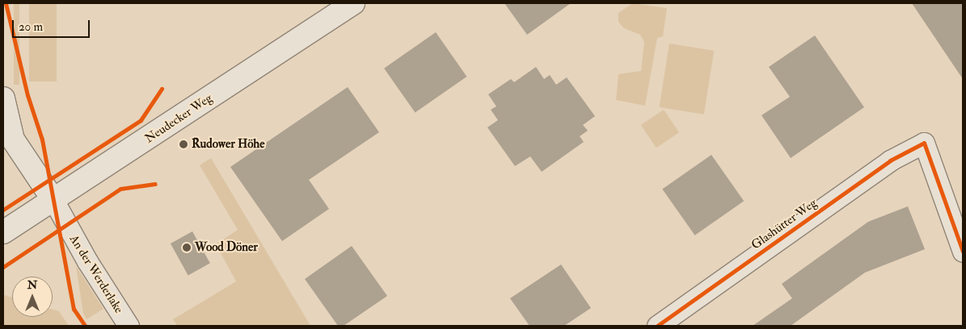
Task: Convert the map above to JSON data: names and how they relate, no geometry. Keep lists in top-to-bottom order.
{
  "streets": {
    "street": ["Neudecker Weg", "Glashütter Weg", "An der Werderlake"]
  },
  "crossings": [
    ["Neudecker Weg", "An der Werderlake"]
  ],
  "places": ["Rudower Höhe", "Wood Döner"],
  "scale_bar": "20 m",
  "north": "top"
}
